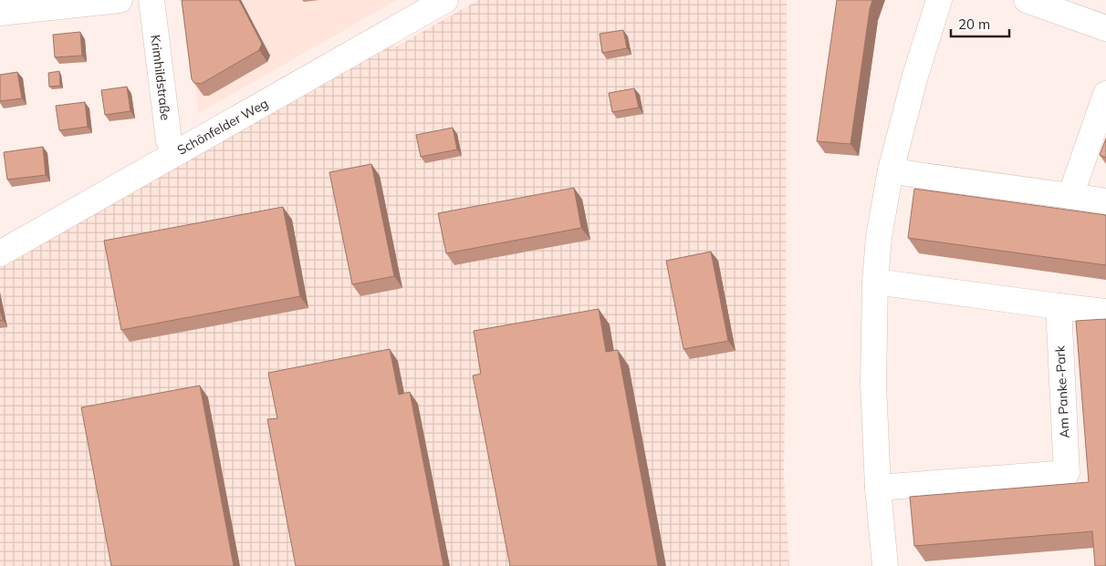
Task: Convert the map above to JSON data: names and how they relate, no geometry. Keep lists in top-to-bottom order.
{
  "streets": {
    "street": ["Krimhildstraße", "Schönfelder Weg", "Am Panke-Park"]
  },
  "crossings": [
    ["Krimhildstraße", "Schönfelder Weg"]
  ],
  "scale_bar": "20 m"
}
